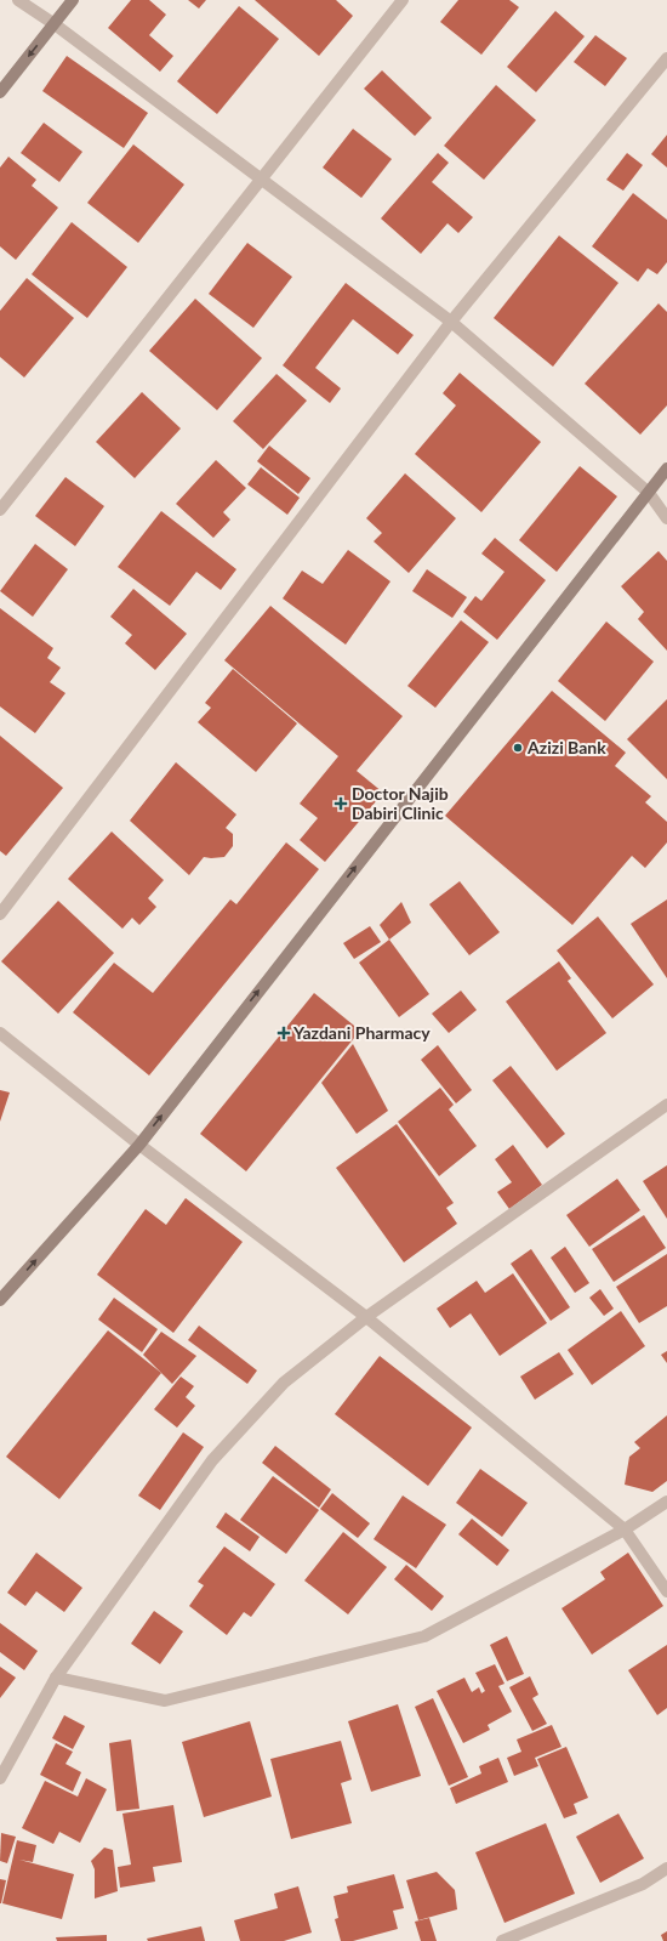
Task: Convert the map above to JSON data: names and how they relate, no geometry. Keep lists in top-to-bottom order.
{
  "places": {
    "other": ["Azizi Bank"],
    "health": ["Doctor Najib Dabiri Clinic", "Yazdani Pharmacy"]
  }
}
